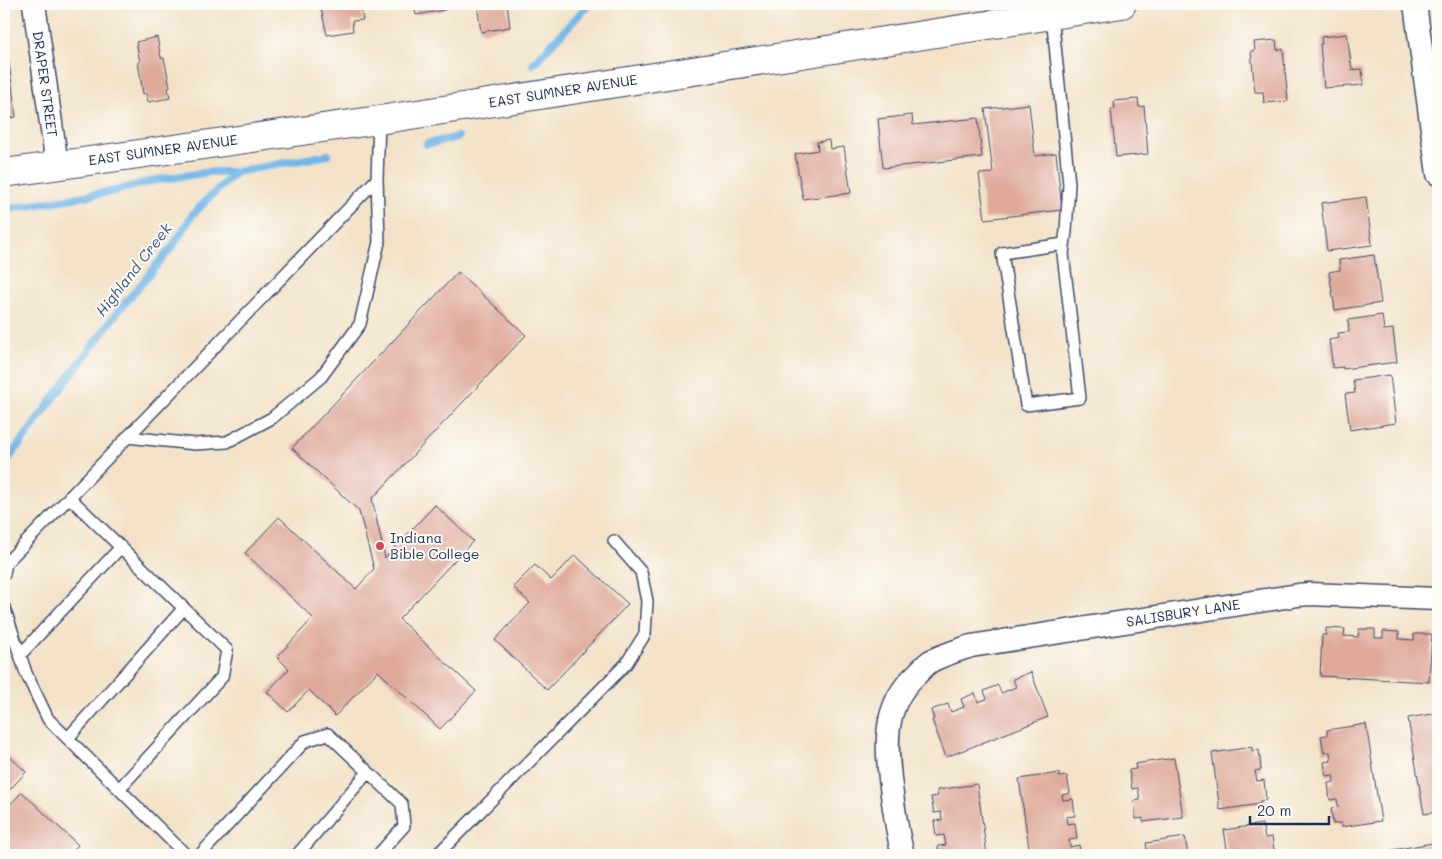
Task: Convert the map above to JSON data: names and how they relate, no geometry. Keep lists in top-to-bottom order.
{
  "streets": {
    "street": ["DRAPER STREET", "EAST SUMNER AVENUE", "SALISBURY LANE"]
  },
  "crossings": [
    ["DRAPER STREET", "EAST SUMNER AVENUE"]
  ],
  "water": ["Highland Creek"],
  "places": ["Indiana Bible College"],
  "scale_bar": "20 m"
}
